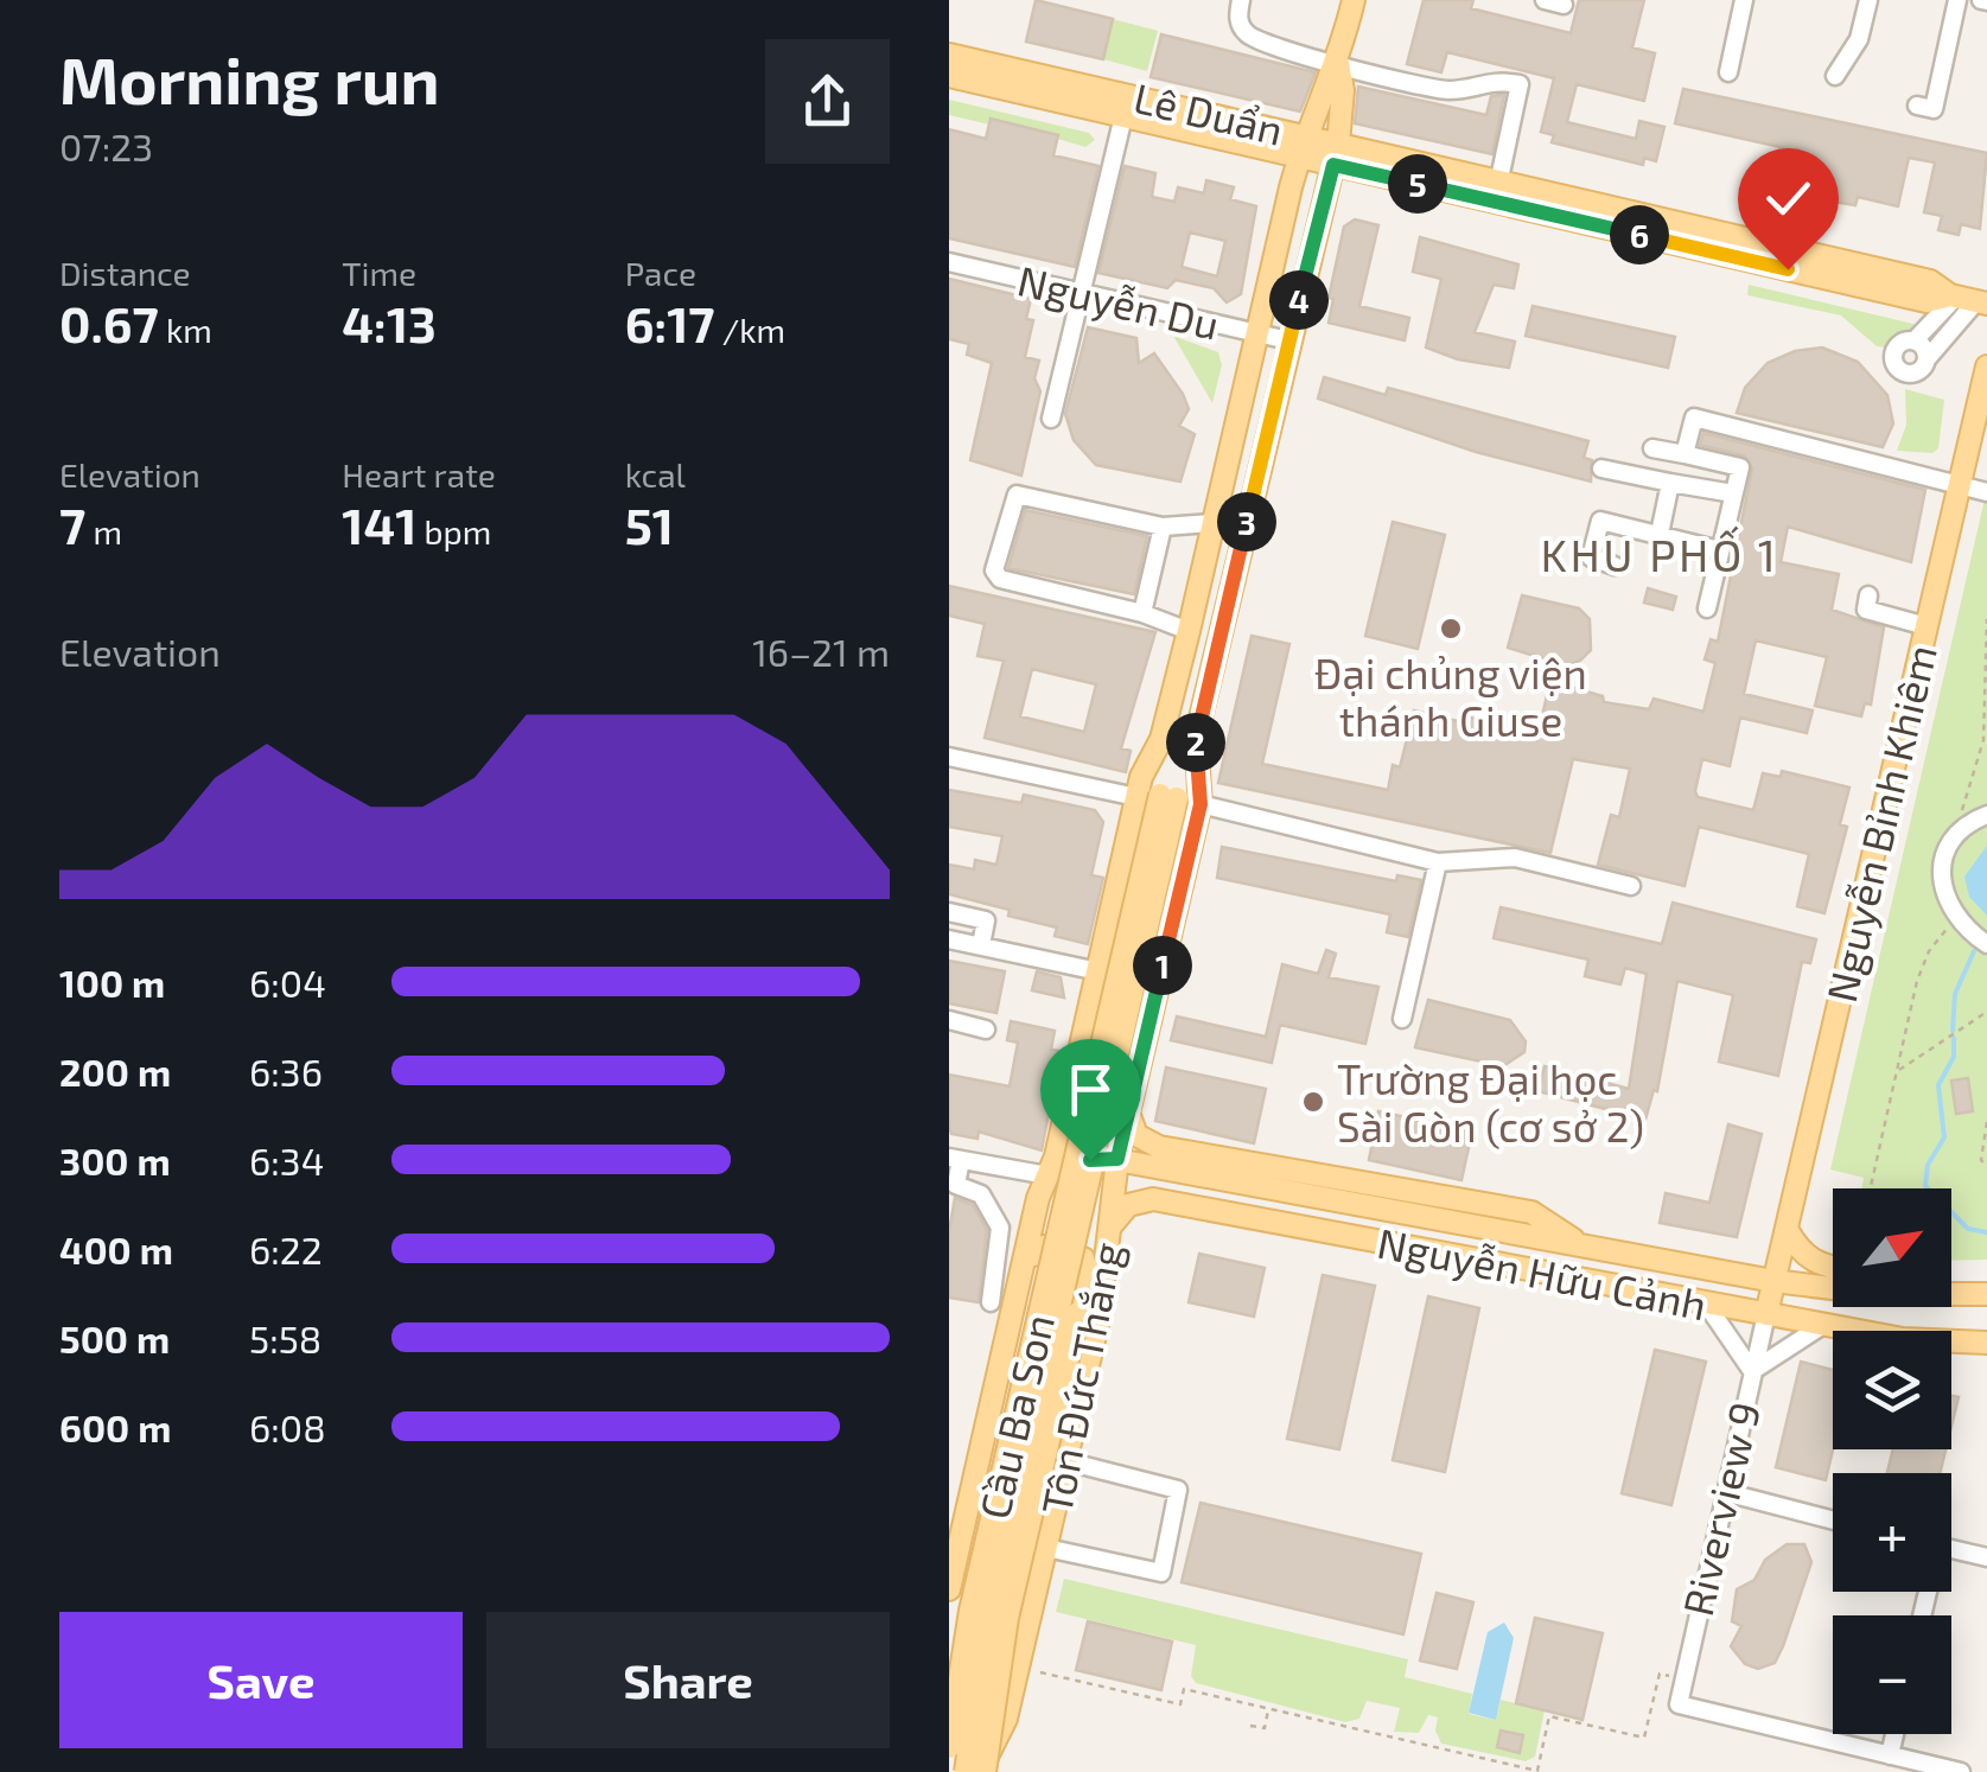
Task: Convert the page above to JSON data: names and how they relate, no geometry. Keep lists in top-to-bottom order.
{
  "streets": {
    "main road": [
      "Lê Duẩn",
      "Nguyễn Bỉnh Khiêm",
      "Nguyễn Hữu Cảnh",
      "Tôn Đức Thắng",
      "Cầu Ba Son"
    ],
    "street": ["Nguyễn Du", "Riverview 9"]
  },
  "crossings": [
    ["Lê Duẩn", "Tôn Đức Thắng"],
    ["Nguyễn Du", "Tôn Đức Thắng"],
    ["Nguyễn Bỉnh Khiêm", "Nguyễn Hữu Cảnh"],
    ["Nguyễn Bỉnh Khiêm", "Riverview 9"],
    ["Nguyễn Hữu Cảnh", "Tôn Đức Thắng"],
    ["Nguyễn Hữu Cảnh", "Riverview 9"],
    ["Tôn Đức Thắng", "Cầu Ba Son"]
  ],
  "districts": ["KHU PHỐ 1"],
  "places": ["Đại chủng viện thánh Giuse", "Trường Đại học Sài Gòn (cơ sở 2)"],
  "north": "top right",
  "page": {
    "heading": ["Morning run", "07:23"],
    "pins": [
      "5",
      "6",
      "4",
      "3",
      "2",
      "1"
    ],
    "stats": [
      ["Distance", "0.67 km"],
      ["Time", "4:13"],
      ["Pace", "6:17 /km"],
      ["Elevation", "7 m"],
      ["Heart rate", "141 bpm"],
      ["kcal", "51"]
    ],
    "chart": ["Elevation", "16–21 m"],
    "list": [
      {
        "name": "100 m",
        "note": "6:04"
      },
      {
        "name": "200 m",
        "note": "6:36"
      },
      {
        "name": "300 m",
        "note": "6:34"
      },
      {
        "name": "400 m",
        "note": "6:22"
      },
      {
        "name": "500 m",
        "note": "5:58"
      },
      {
        "name": "600 m",
        "note": "6:08"
      }
    ],
    "map_buttons": ["+", "−"],
    "buttons": ["Save", "Share"]
  }
}
